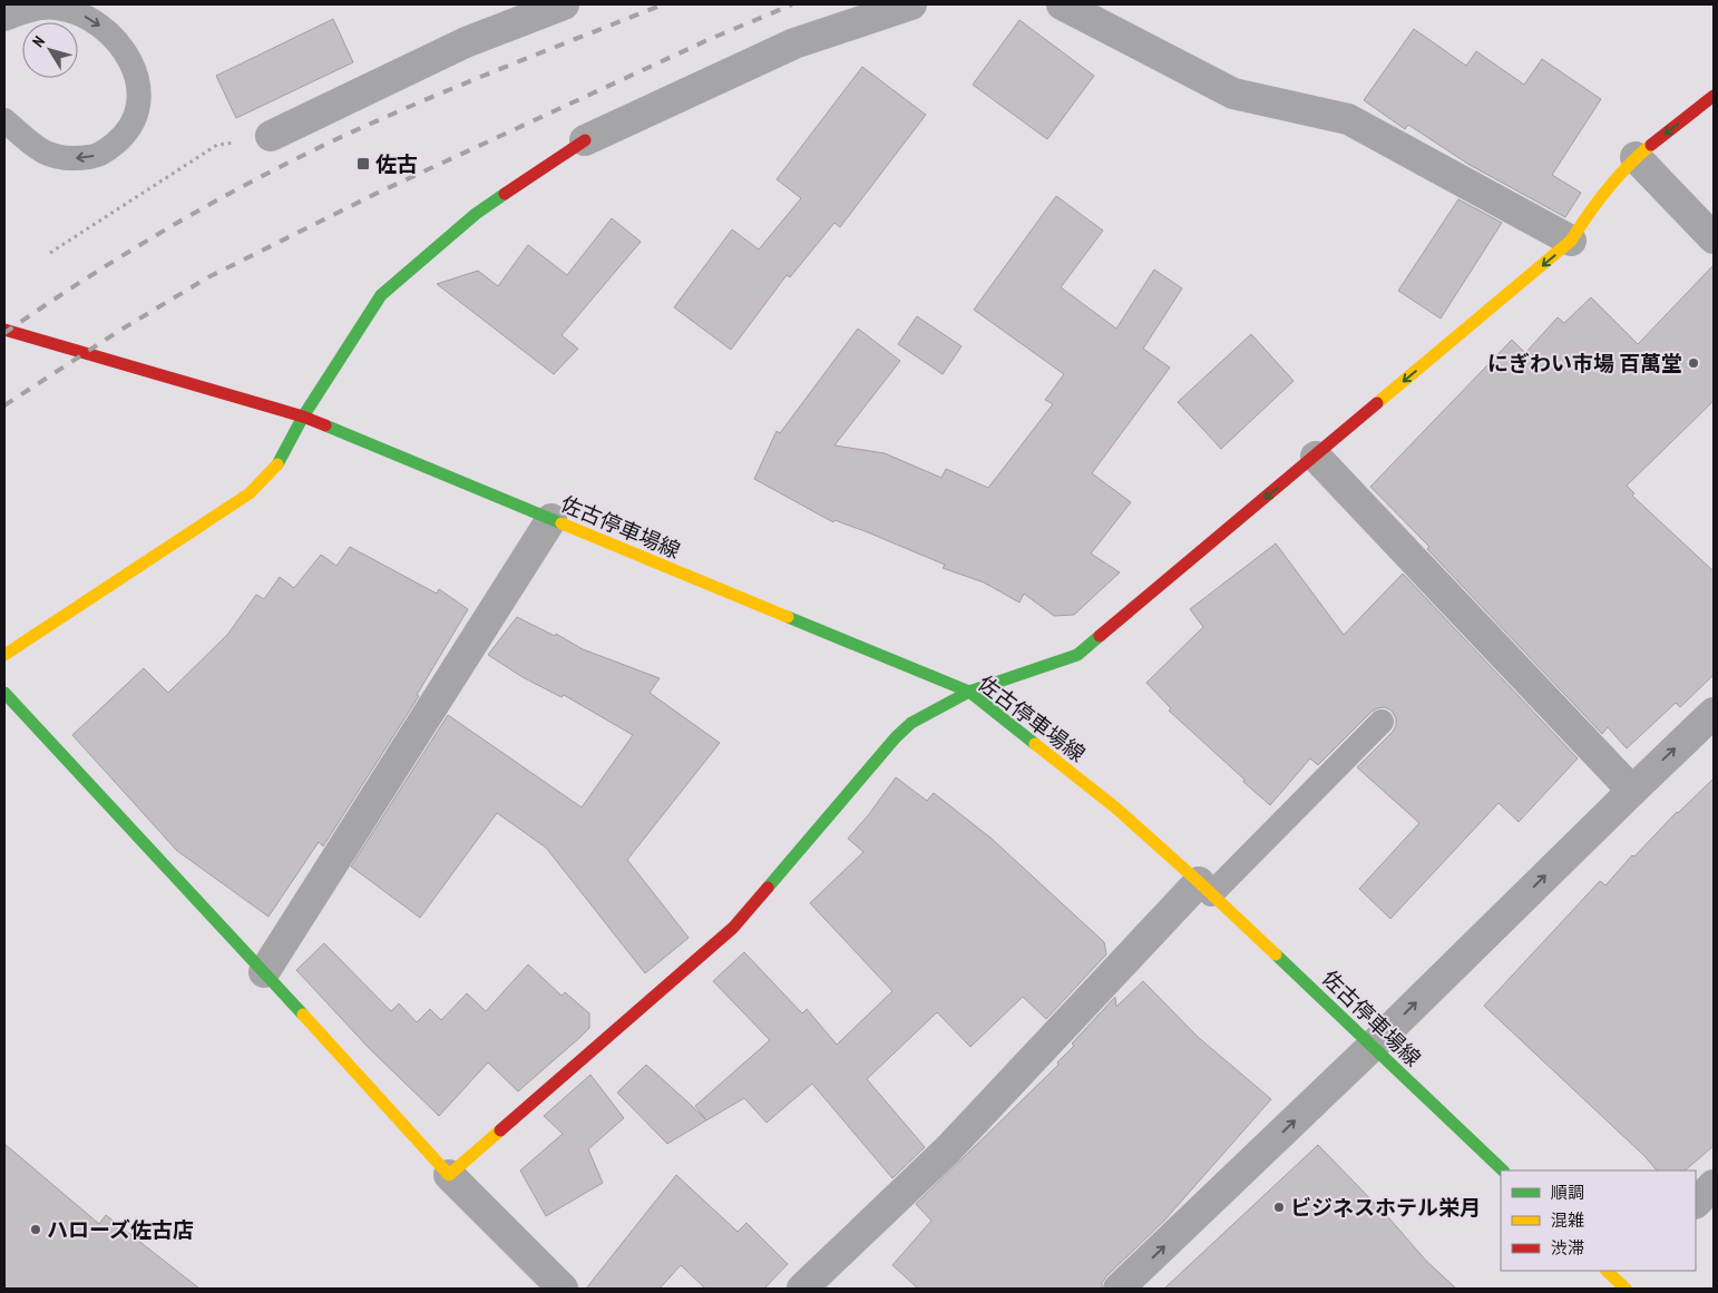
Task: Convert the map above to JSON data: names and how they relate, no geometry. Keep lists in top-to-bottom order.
{
  "streets": {
    "street": ["佐古停車場線"]
  },
  "places": {
    "transit": ["佐古"],
    "other": ["にぎわい市場 百萬堂", "ビジネスホテル栄月", "ハローズ佐古店"]
  },
  "legend": ["順調", "混雑", "渋滞"],
  "north": "top left"
}
